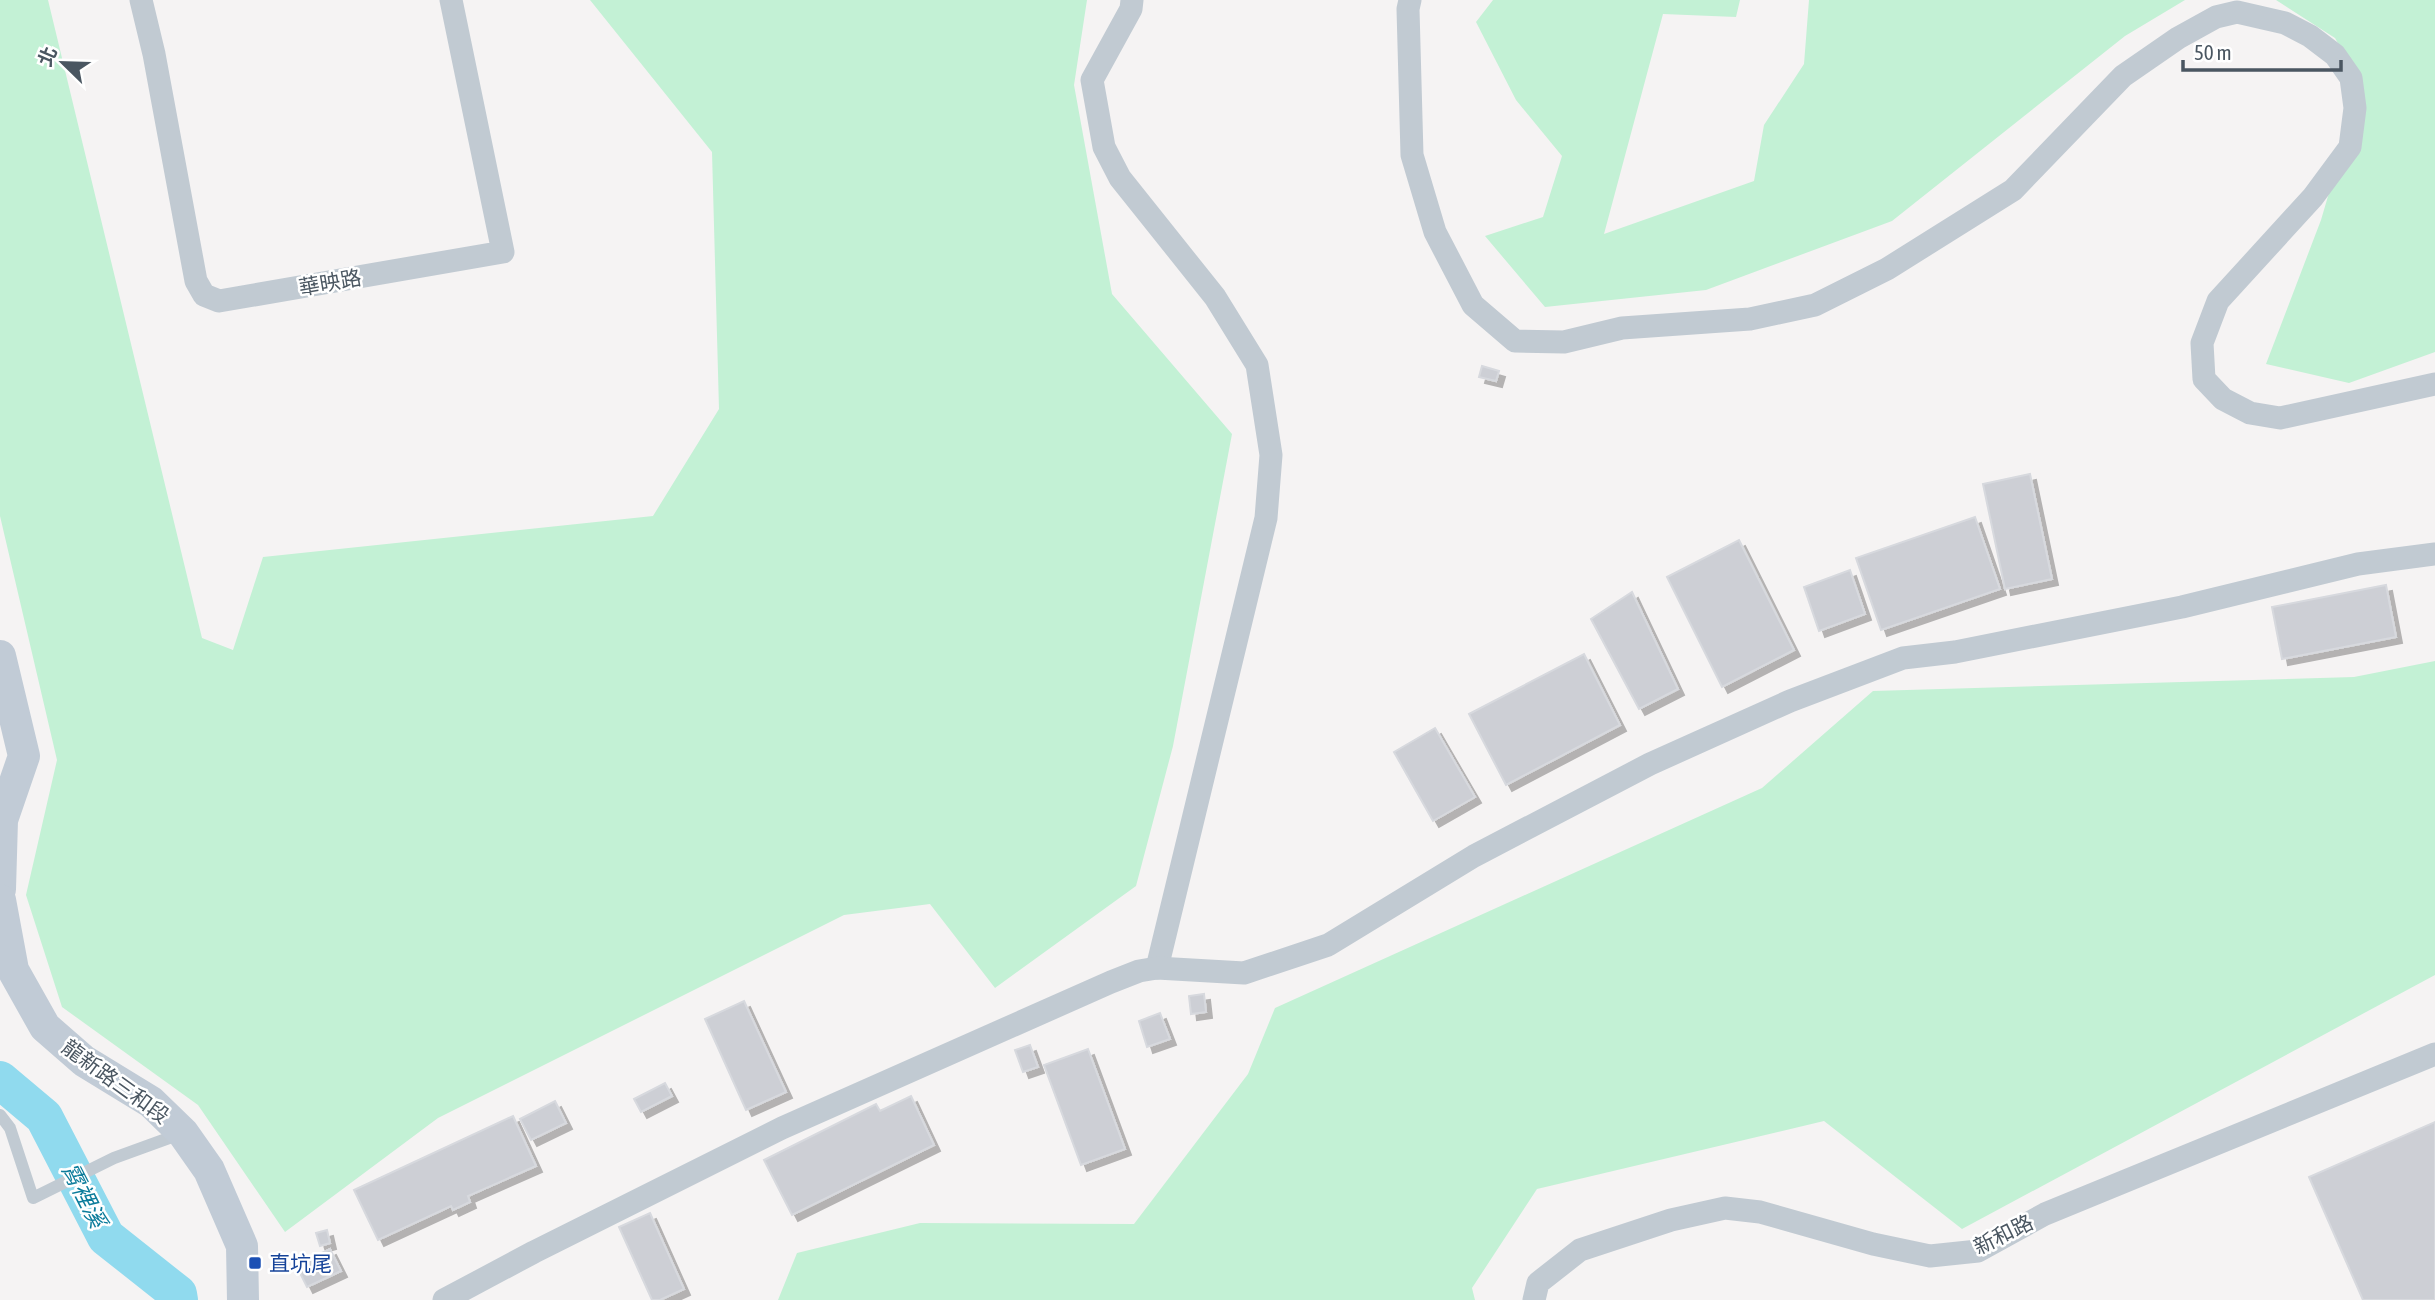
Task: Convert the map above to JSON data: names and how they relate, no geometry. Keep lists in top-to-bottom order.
{
  "streets": {
    "street": ["華映路", "龍新路三和段", "新和路"]
  },
  "water": ["霄裡溪"],
  "places": {
    "transit": ["直坑尾"]
  },
  "scale_bar": "50 m",
  "north": "top left"
}
